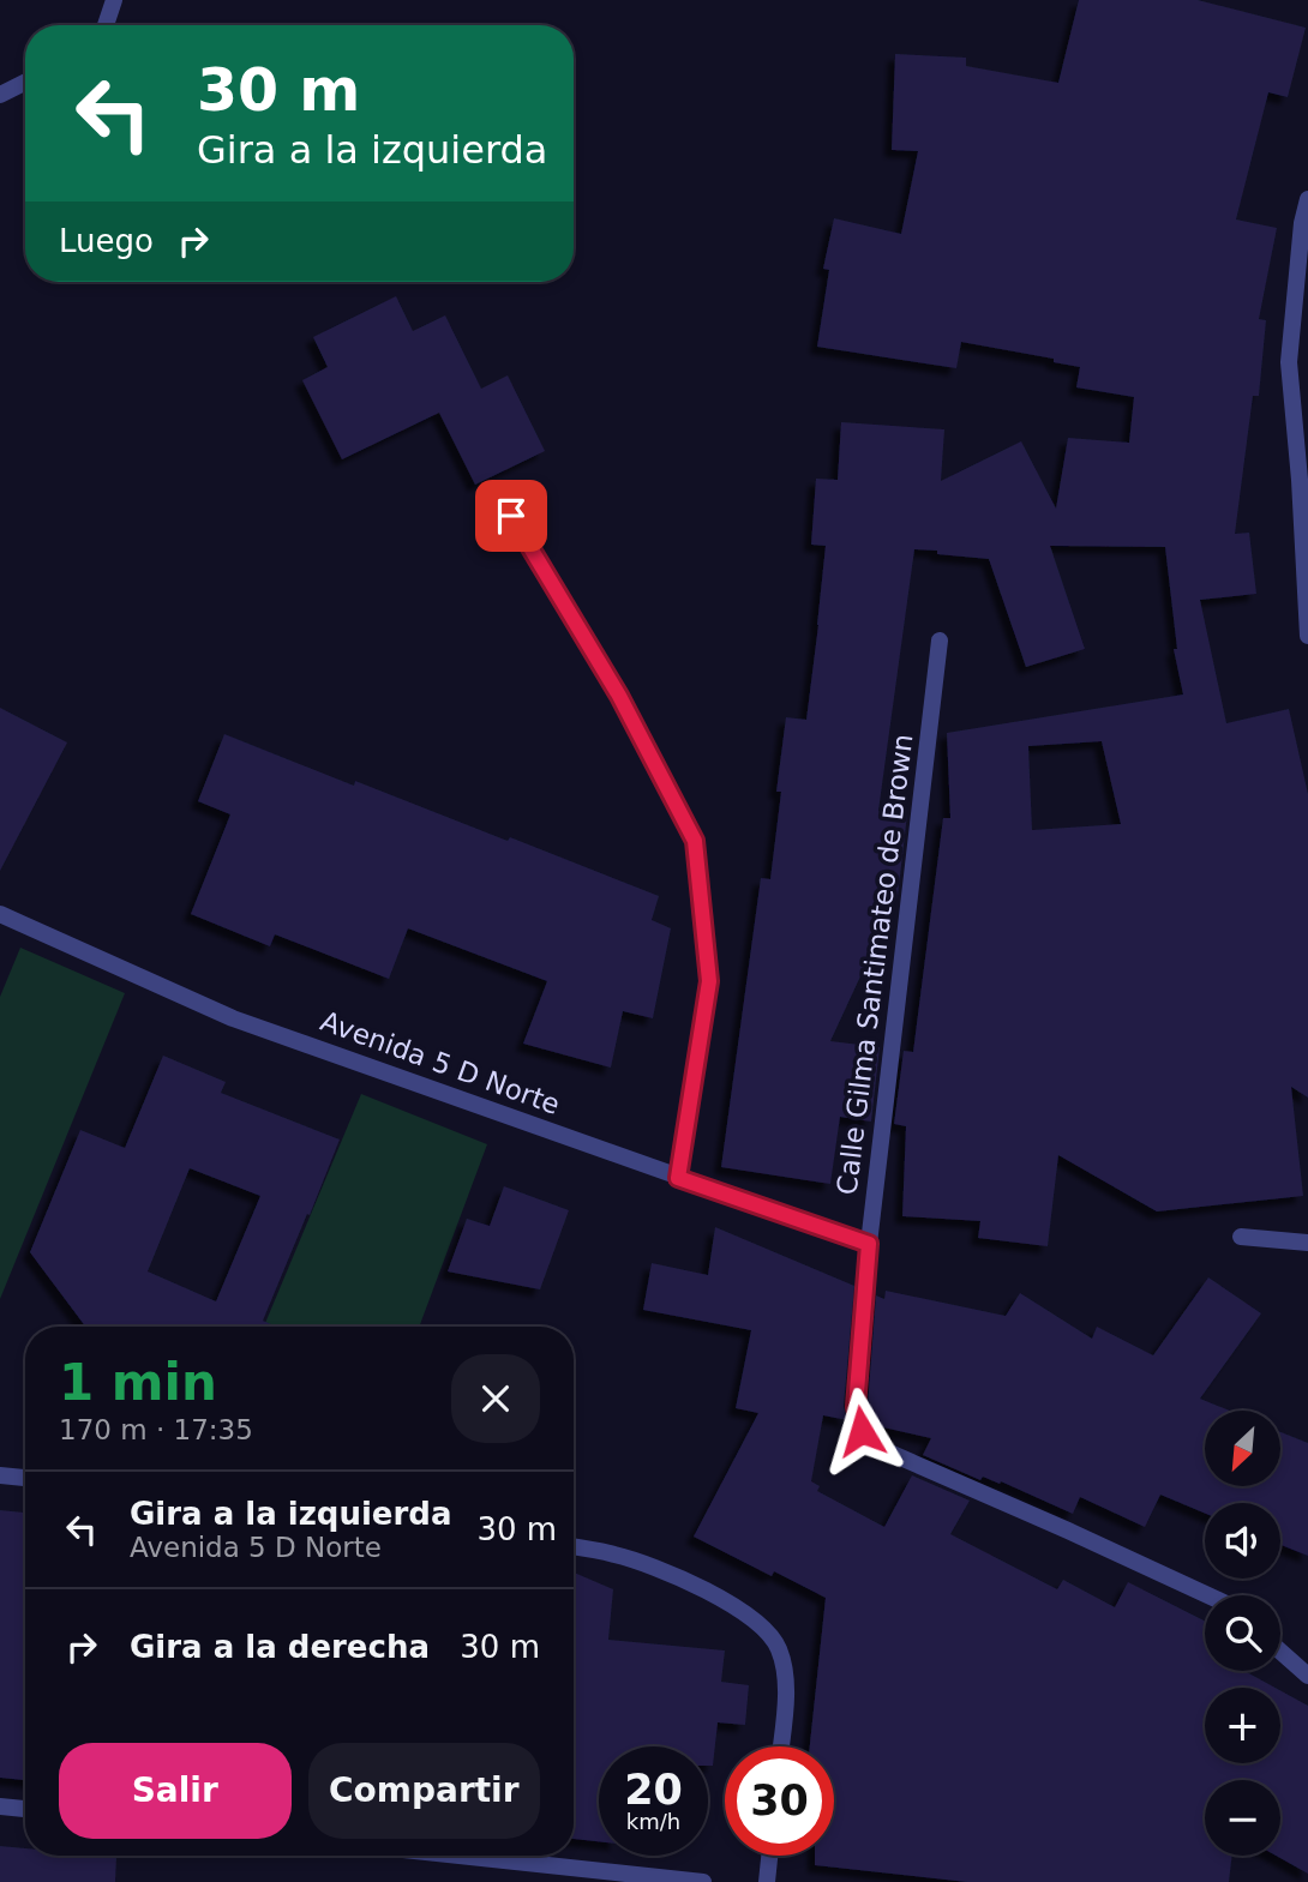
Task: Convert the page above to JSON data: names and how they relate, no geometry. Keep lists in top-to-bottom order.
{
  "streets": {
    "street": ["Calle Gilma Santimateo de Brown", "Avenida 5 D Norte"]
  },
  "crossings": [
    ["Calle Gilma Santimateo de Brown", "Avenida 5 D Norte"]
  ],
  "north": "bottom left",
  "page": {
    "turn": ["30 m", "Gira a la izquierda"],
    "then": "Luego",
    "heading": ["1 min", "170 m · 17:35"],
    "map_buttons": ["+", "−"],
    "list": [
      {
        "name": "Gira a la izquierda",
        "note": "Avenida 5 D Norte",
        "value": "30 m"
      },
      {
        "name": "Gira a la derecha",
        "value": "30 m"
      }
    ],
    "buttons": ["Salir", "Compartir"],
    "speed": "20 km/h",
    "limit": "30"
  }
}
